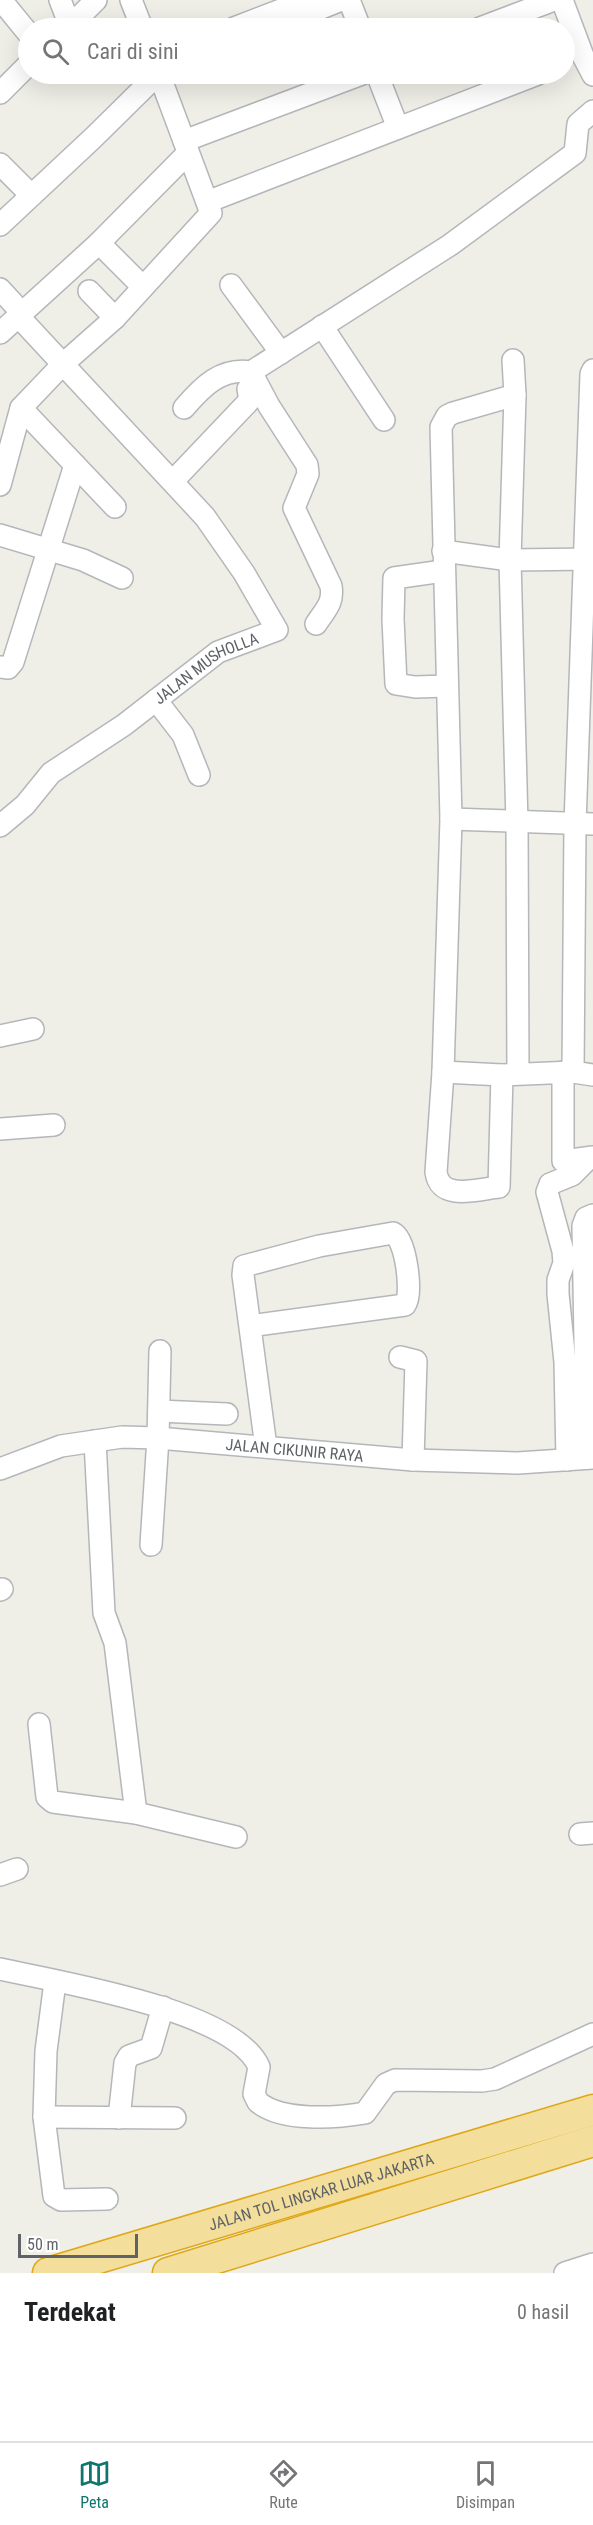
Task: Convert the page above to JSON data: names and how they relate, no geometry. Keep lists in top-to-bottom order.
{
  "streets": {
    "highway": ["JALAN TOL LINGKAR LUAR JAKARTA"],
    "street": ["JALAN MUSHOLLA", "JALAN CIKUNIR RAYA"]
  },
  "scale_bar": "50 m",
  "page": {
    "search": "Cari di sini",
    "scale": "50 m",
    "heading": ["Terdekat", "0 hasil"],
    "nav": ["Peta", "Rute", "Disimpan"]
  }
}
